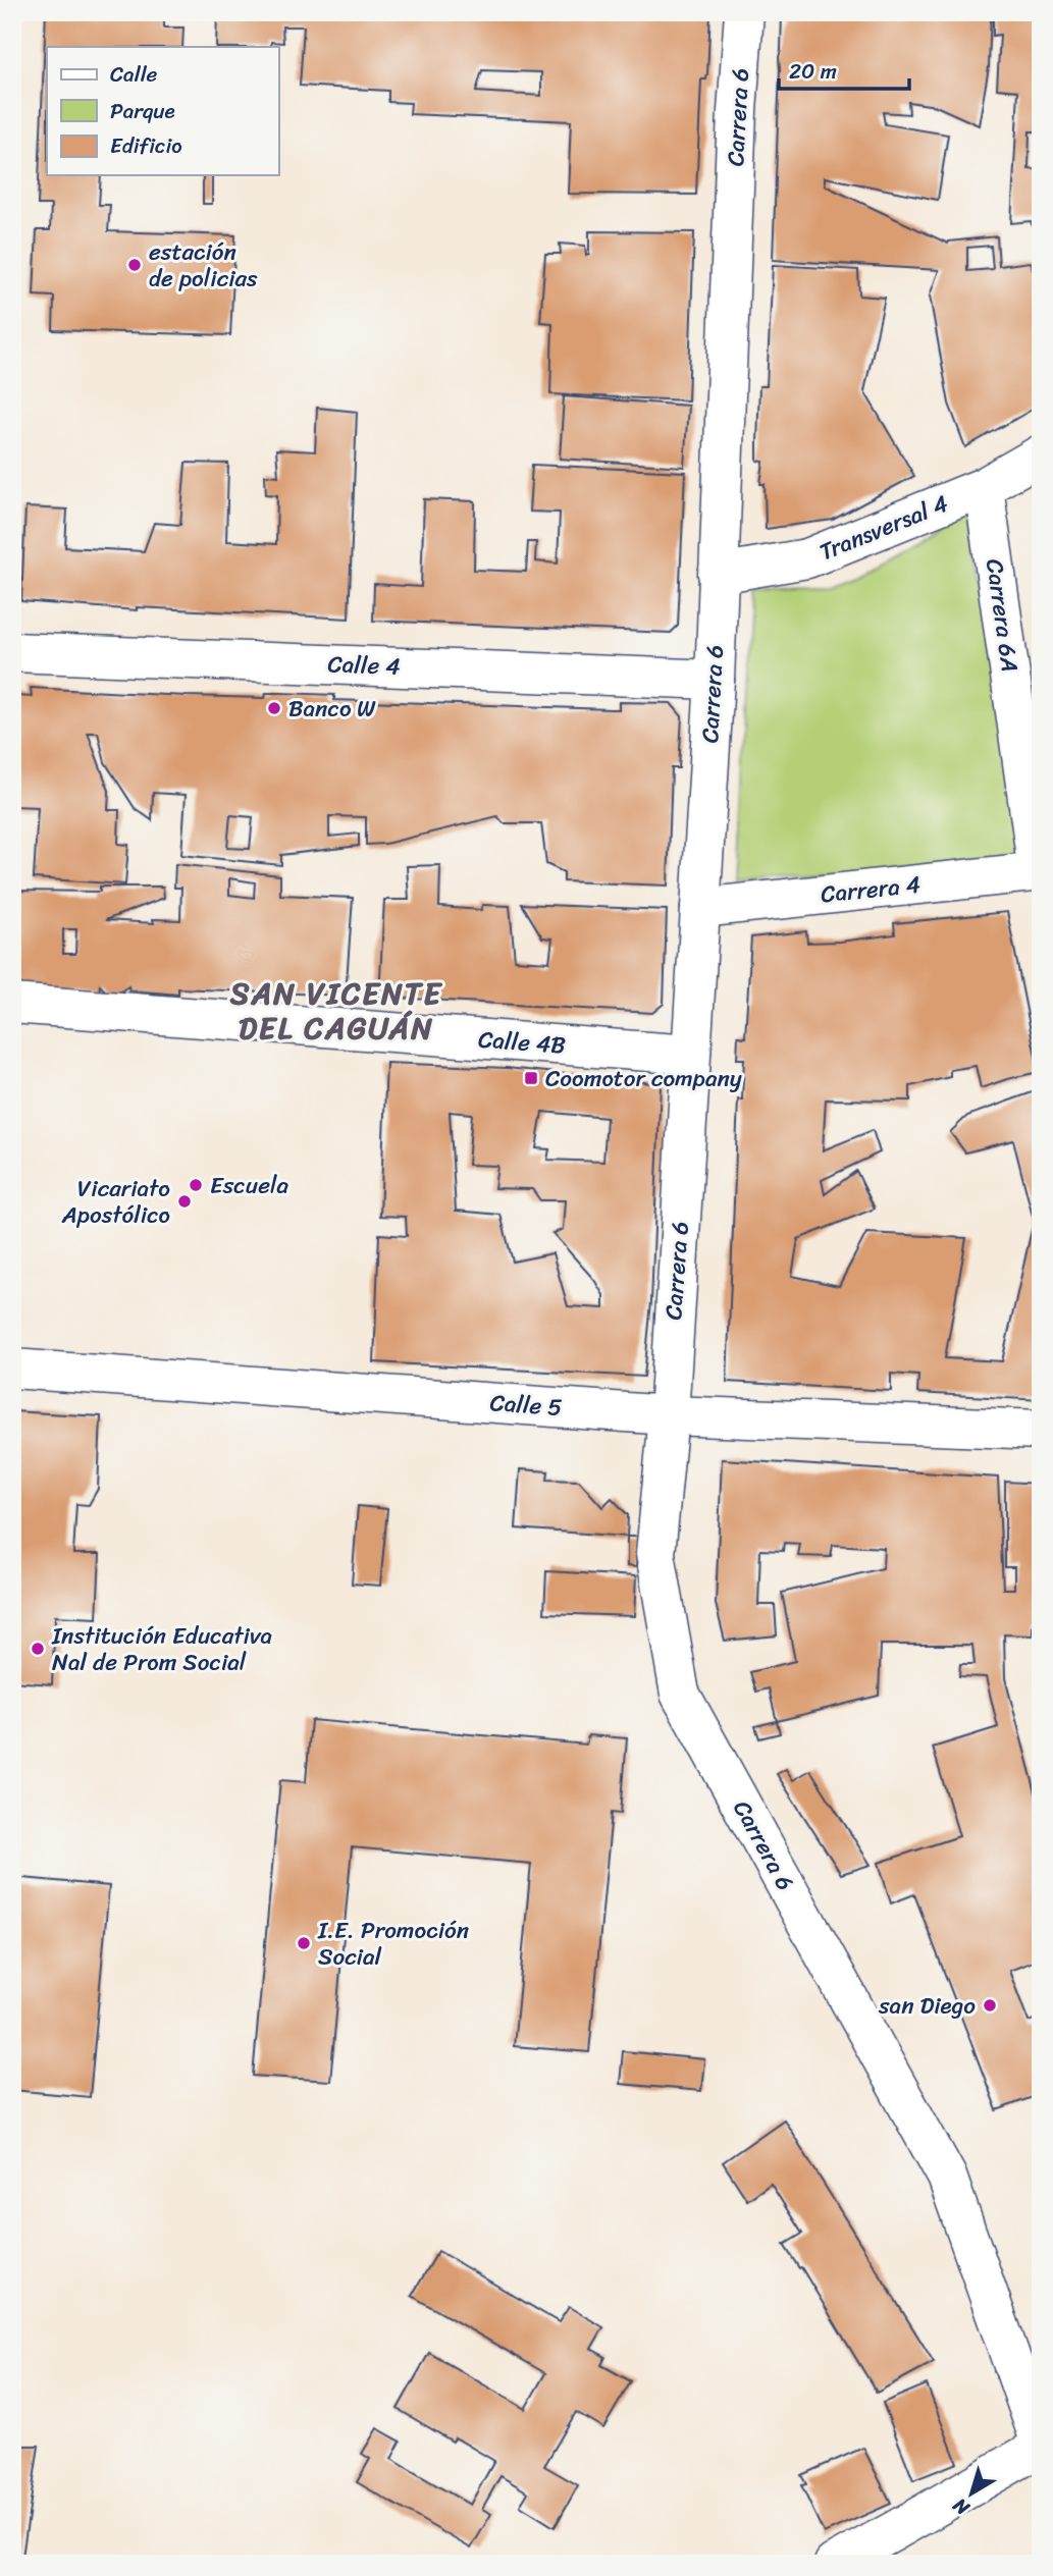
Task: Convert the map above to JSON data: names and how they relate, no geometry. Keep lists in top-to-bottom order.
{
  "streets": {
    "main road": [
      "Carrera 6",
      "Transversal 4",
      "Carrera 6A",
      "Calle 4",
      "Carrera 4",
      "Calle 4B",
      "Calle 5"
    ]
  },
  "crossings": [
    ["Carrera 6", "Transversal 4"],
    ["Carrera 6", "Calle 4"],
    ["Carrera 6", "Carrera 4"],
    ["Carrera 6", "Calle 4B"],
    ["Carrera 6", "Calle 5"],
    ["Transversal 4", "Carrera 6A"],
    ["Carrera 6A", "Carrera 4"]
  ],
  "districts": ["SAN VICENTE DEL CAGUÁN"],
  "places": {
    "other": [
      "estación de policias",
      "Banco W",
      "Escuela",
      "Vicariato Apostólico",
      "Institución Educativa Nal de Prom Social",
      "I.E. Promoción Social",
      "san Diego"
    ],
    "transit": ["Coomotor company"]
  },
  "legend": ["Calle", "Parque", "Edificio"],
  "scale_bar": "20 m",
  "north": "bottom left"
}
